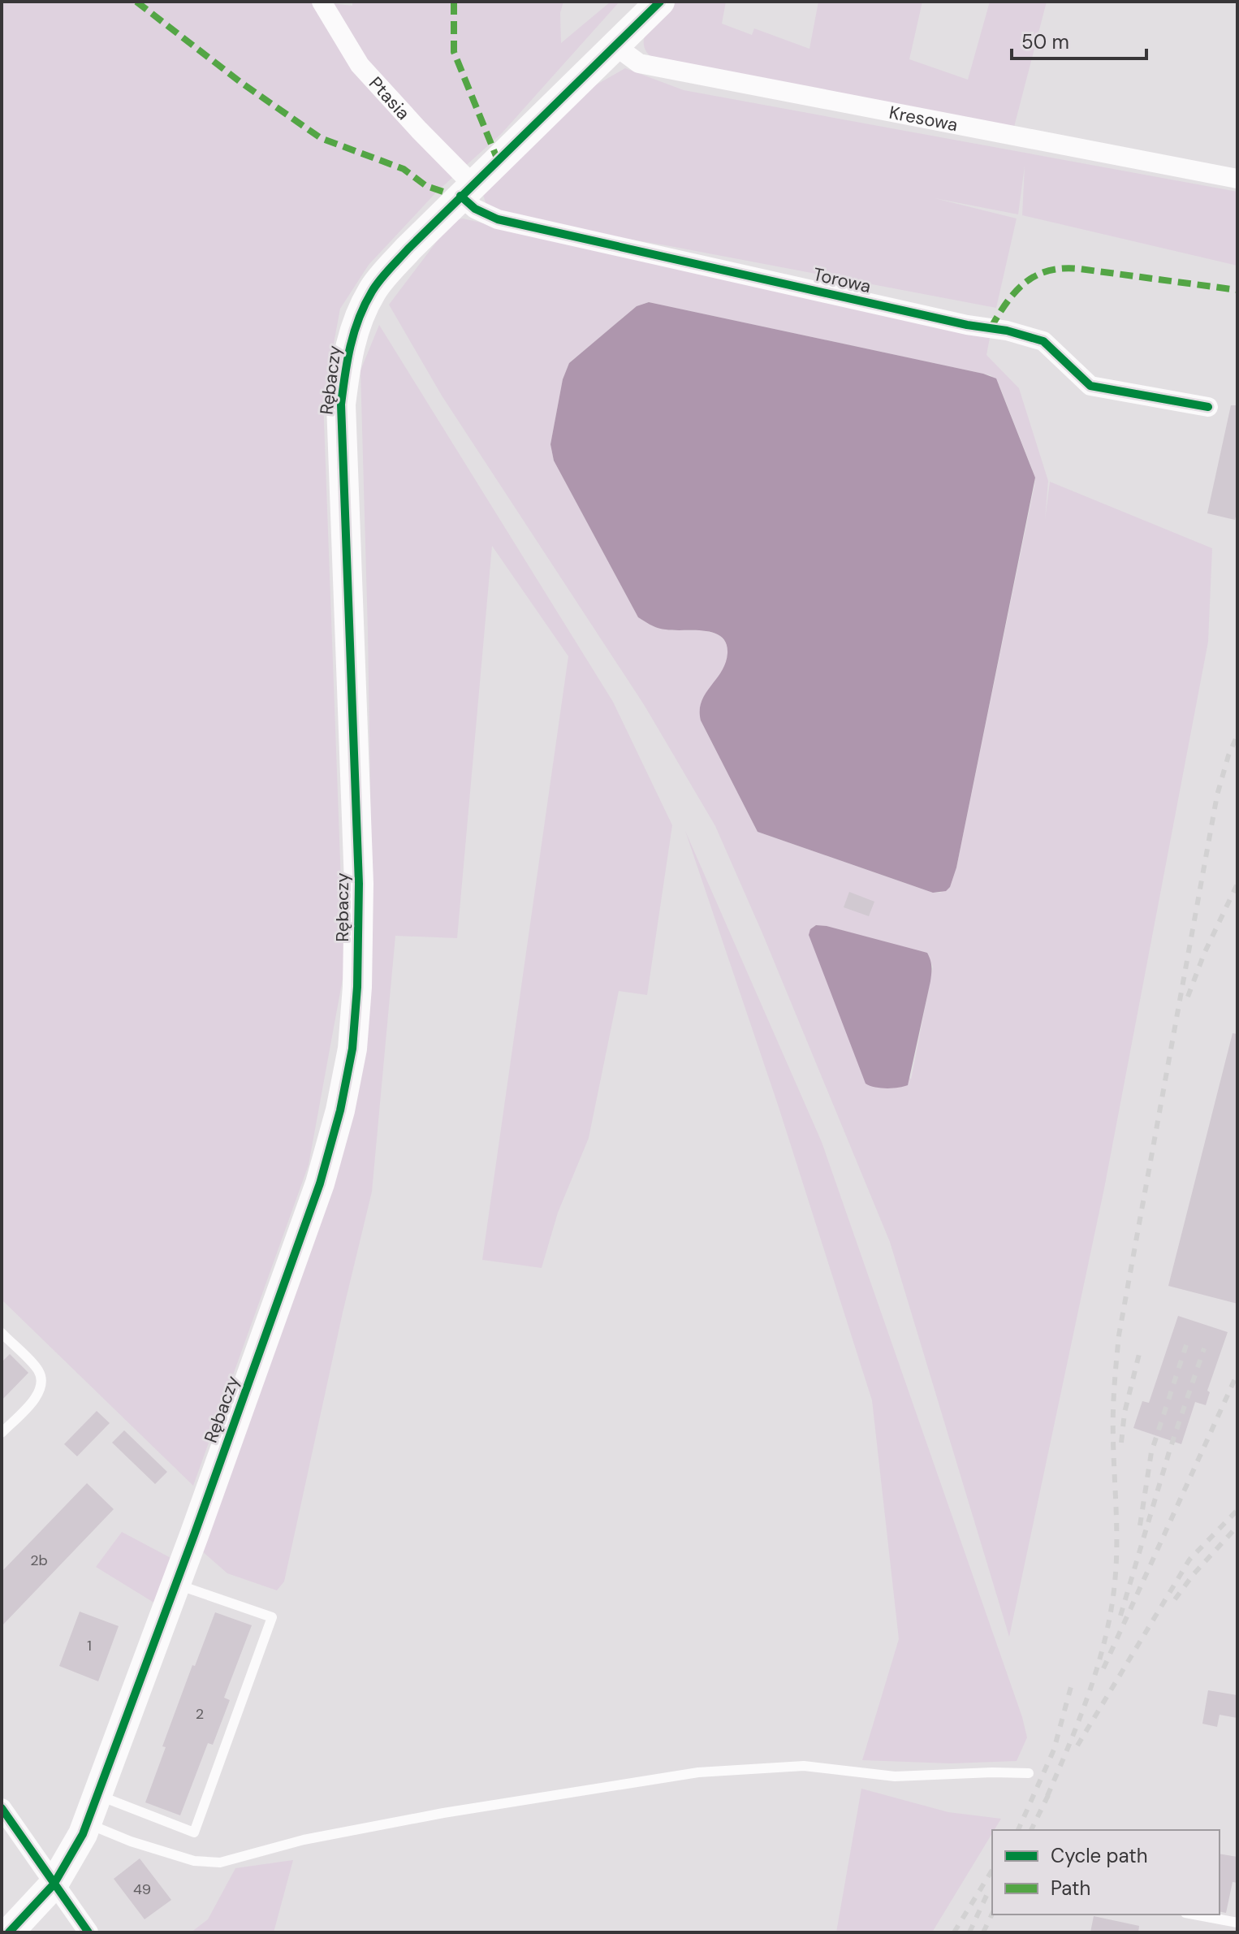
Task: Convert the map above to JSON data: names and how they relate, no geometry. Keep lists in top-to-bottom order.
{
  "streets": {
    "street": [
      "Ptasia",
      "Kresowa",
      "Torowa",
      "Rębaczy"
    ]
  },
  "crossings": [
    ["Ptasia", "Torowa"],
    ["Ptasia", "Rębaczy"],
    ["Kresowa", "Rębaczy"],
    ["Torowa", "Rębaczy"]
  ],
  "house_numbers": [
    "2b",
    "1",
    "2",
    "49"
  ],
  "legend": ["Cycle path", "Path"],
  "scale_bar": "50 m"
}
